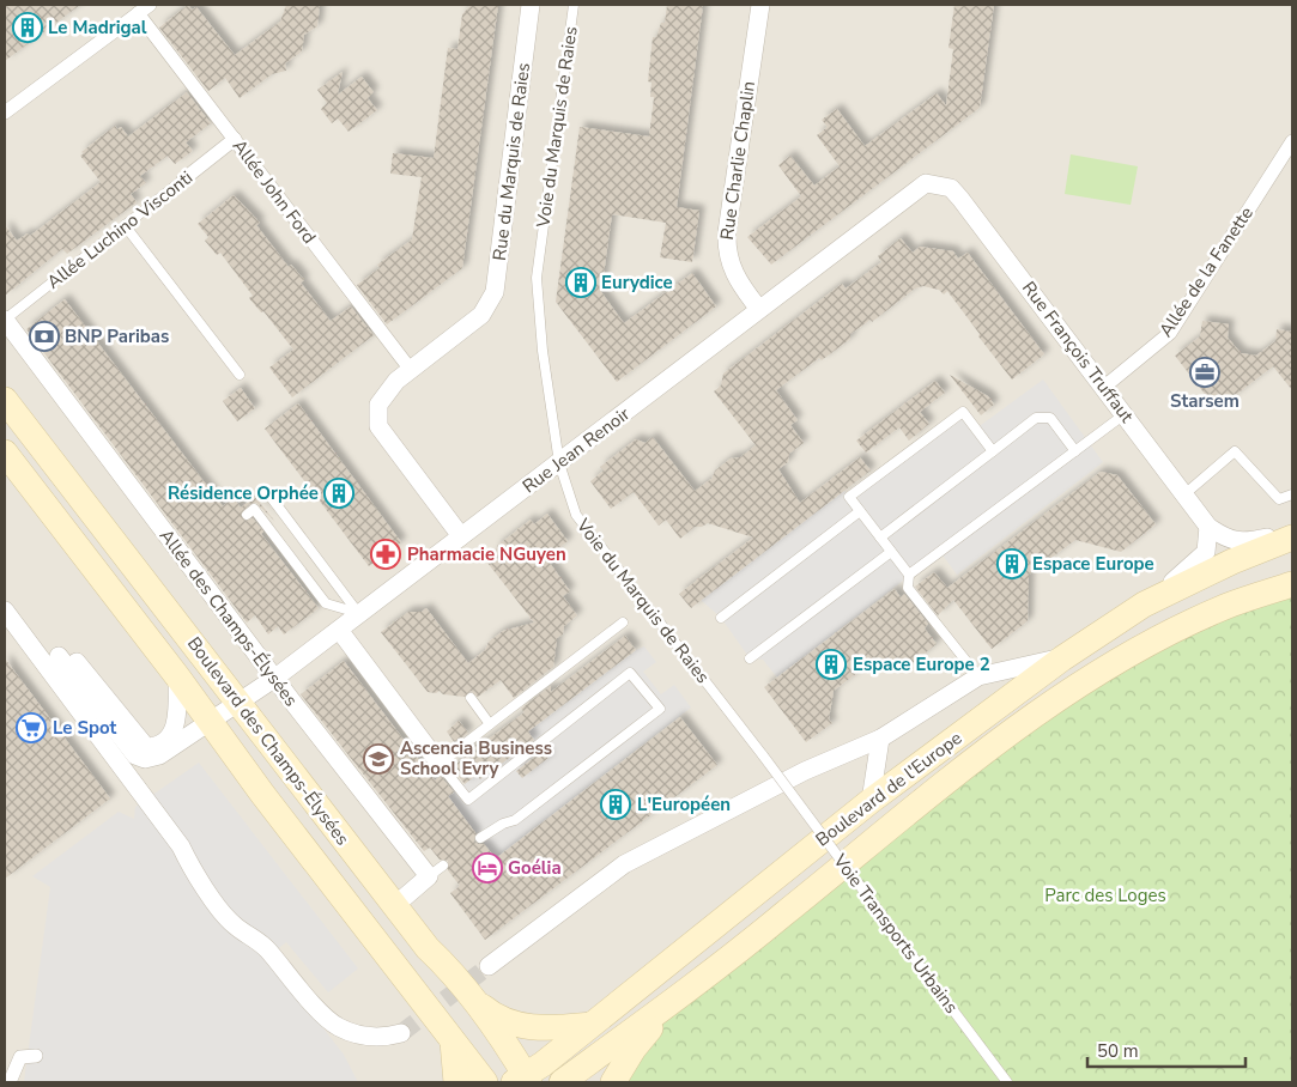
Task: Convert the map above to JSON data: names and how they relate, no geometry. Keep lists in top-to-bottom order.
{
  "streets": {
    "main road": ["Boulevard des Champs-Élysées", "Boulevard de l'Europe"],
    "street": [
      "Rue Charlie Chaplin",
      "Rue du Marquis de Raies",
      "Allée John Ford",
      "Allée Luchino Visconti",
      "Allée de la Fanette",
      "Rue François Truffaut",
      "Rue Jean Renoir",
      "Allée des Champs-Élysées"
    ],
    "lane": ["Voie du Marquis de Raies", "Voie Transports Urbains"]
  },
  "crossings": [
    ["Voie du Marquis de Raies", "Rue Jean Renoir"],
    ["Voie du Marquis de Raies", "Voie Transports Urbains"],
    ["Rue Charlie Chaplin", "Rue Jean Renoir"],
    ["Rue du Marquis de Raies", "Allée John Ford"],
    ["Allée John Ford", "Allée Luchino Visconti"],
    ["Allée Luchino Visconti", "Allée des Champs-Élysées"],
    ["Allée de la Fanette", "Rue François Truffaut"],
    ["Rue François Truffaut", "Rue Jean Renoir"],
    ["Rue Jean Renoir", "Allée des Champs-Élysées"],
    ["Rue Jean Renoir", "Boulevard des Champs-Élysées"],
    ["Allée des Champs-Élysées", "Boulevard des Champs-Élysées"],
    ["Boulevard des Champs-Élysées", "Boulevard de l'Europe"]
  ],
  "parks": ["Parc des Loges"],
  "places": {
    "building": [
      "Le Madrigal",
      "Eurydice",
      "Résidence Orphée",
      "Espace Europe",
      "Espace Europe 2",
      "L'Européen"
    ],
    "bank": ["BNP Paribas"],
    "office": ["Starsem"],
    "pharmacy": ["Pharmacie NGuyen"],
    "supermarket": ["Le Spot"],
    "school or university": ["Ascencia Business School Evry"],
    "hotel": ["Goélia"]
  },
  "scale_bar": "50 m"
}
